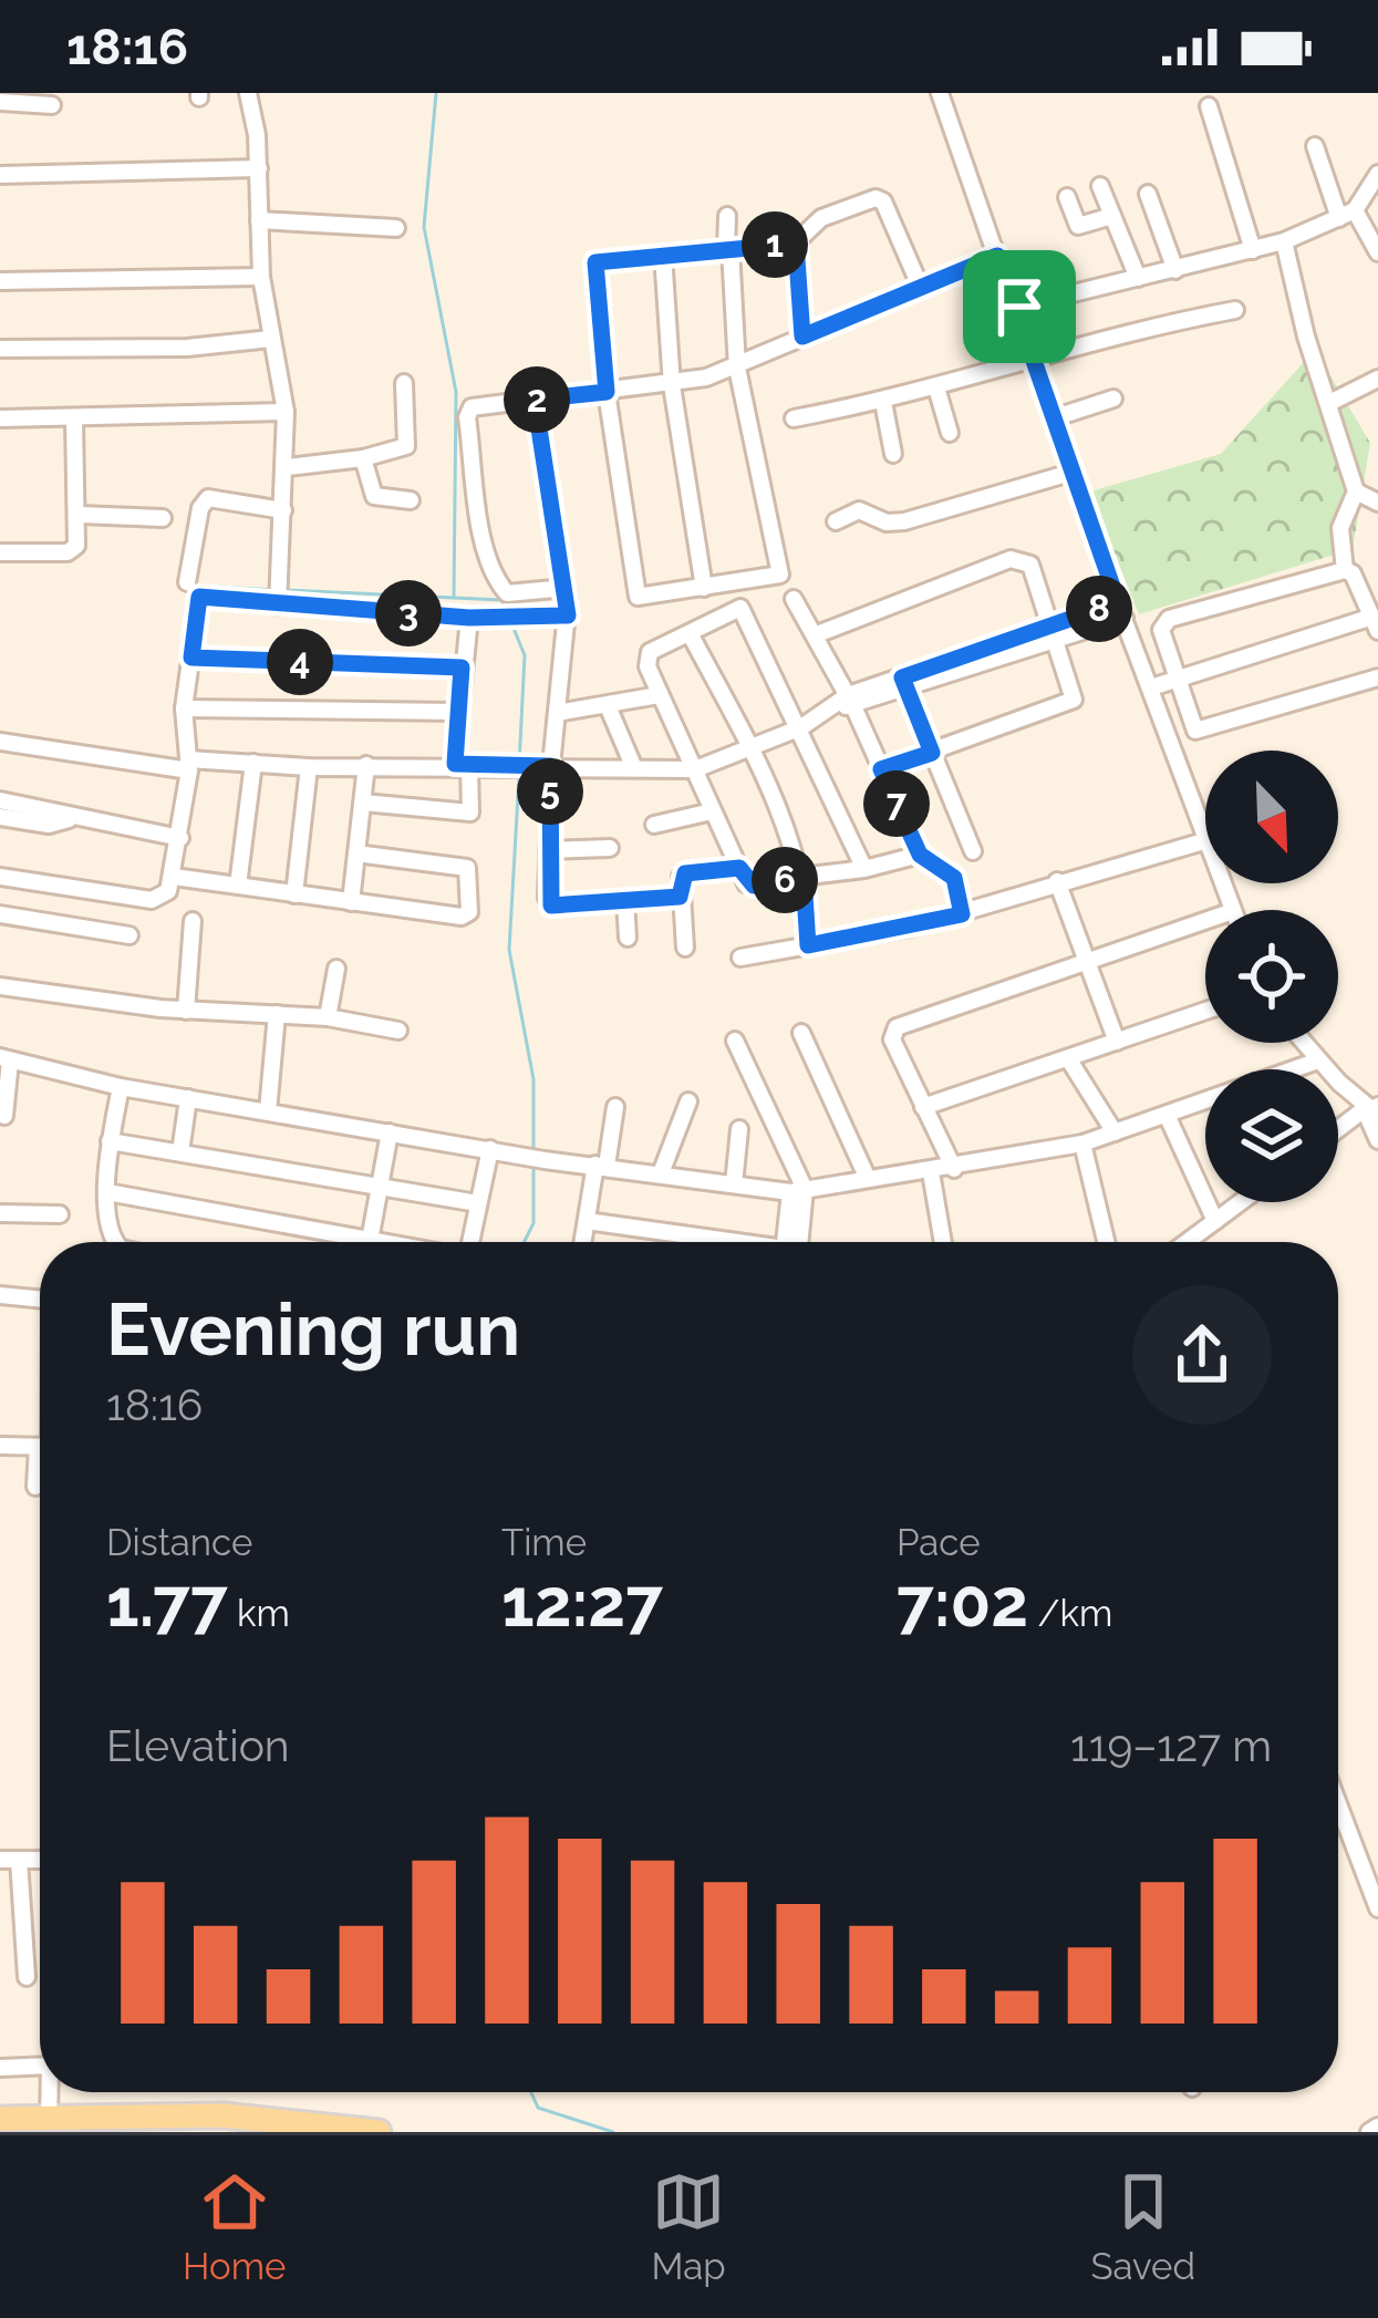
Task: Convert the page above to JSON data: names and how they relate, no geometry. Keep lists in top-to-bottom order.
{
  "north": "bottom right",
  "page": {
    "status": "18:16",
    "pins": [
      "1",
      "2",
      "8",
      "3",
      "4",
      "5",
      "7",
      "6"
    ],
    "heading": ["Evening run", "18:16"],
    "stats": [
      ["Distance", "1.77 km"],
      ["Time", "12:27"],
      ["Pace", "7:02 /km"]
    ],
    "chart": ["Elevation", "119–127 m"],
    "tabs": ["Home", "Map", "Saved"]
  }
}
